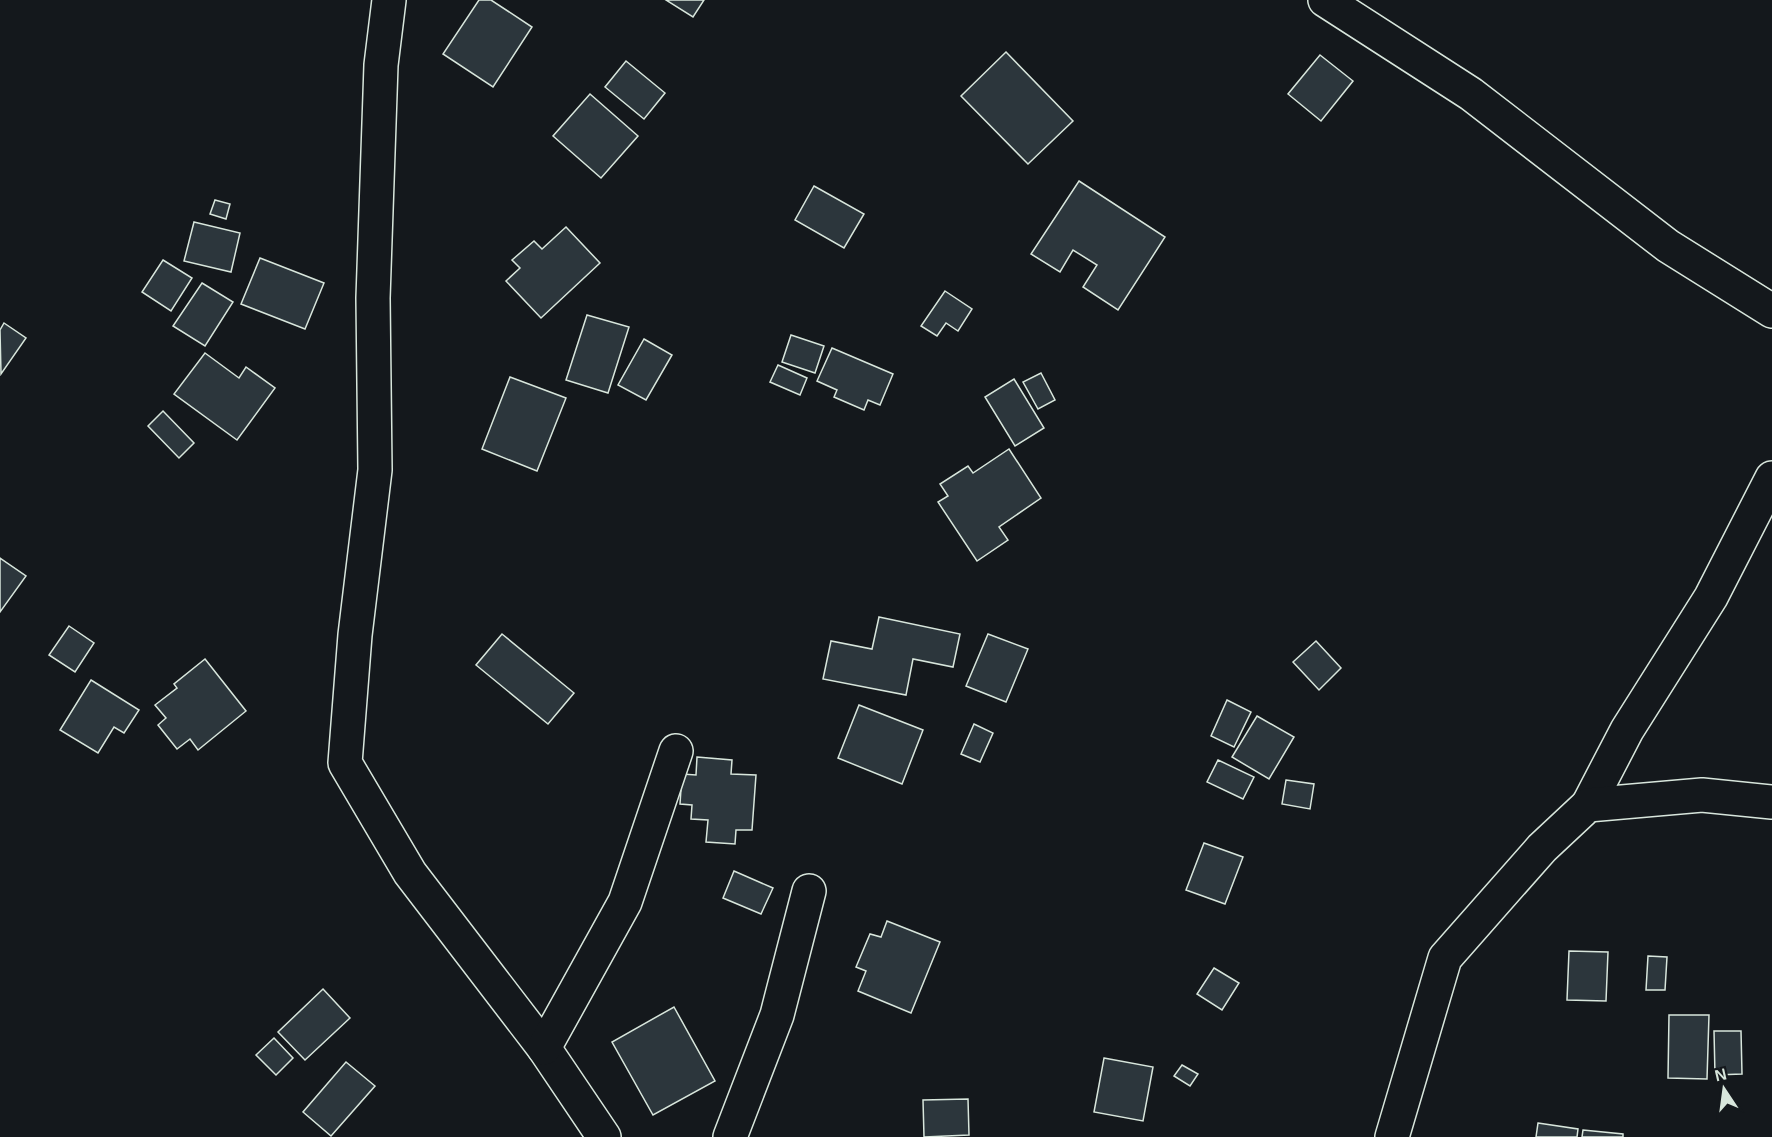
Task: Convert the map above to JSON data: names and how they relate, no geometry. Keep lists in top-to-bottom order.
{
  "north": "top"
}
